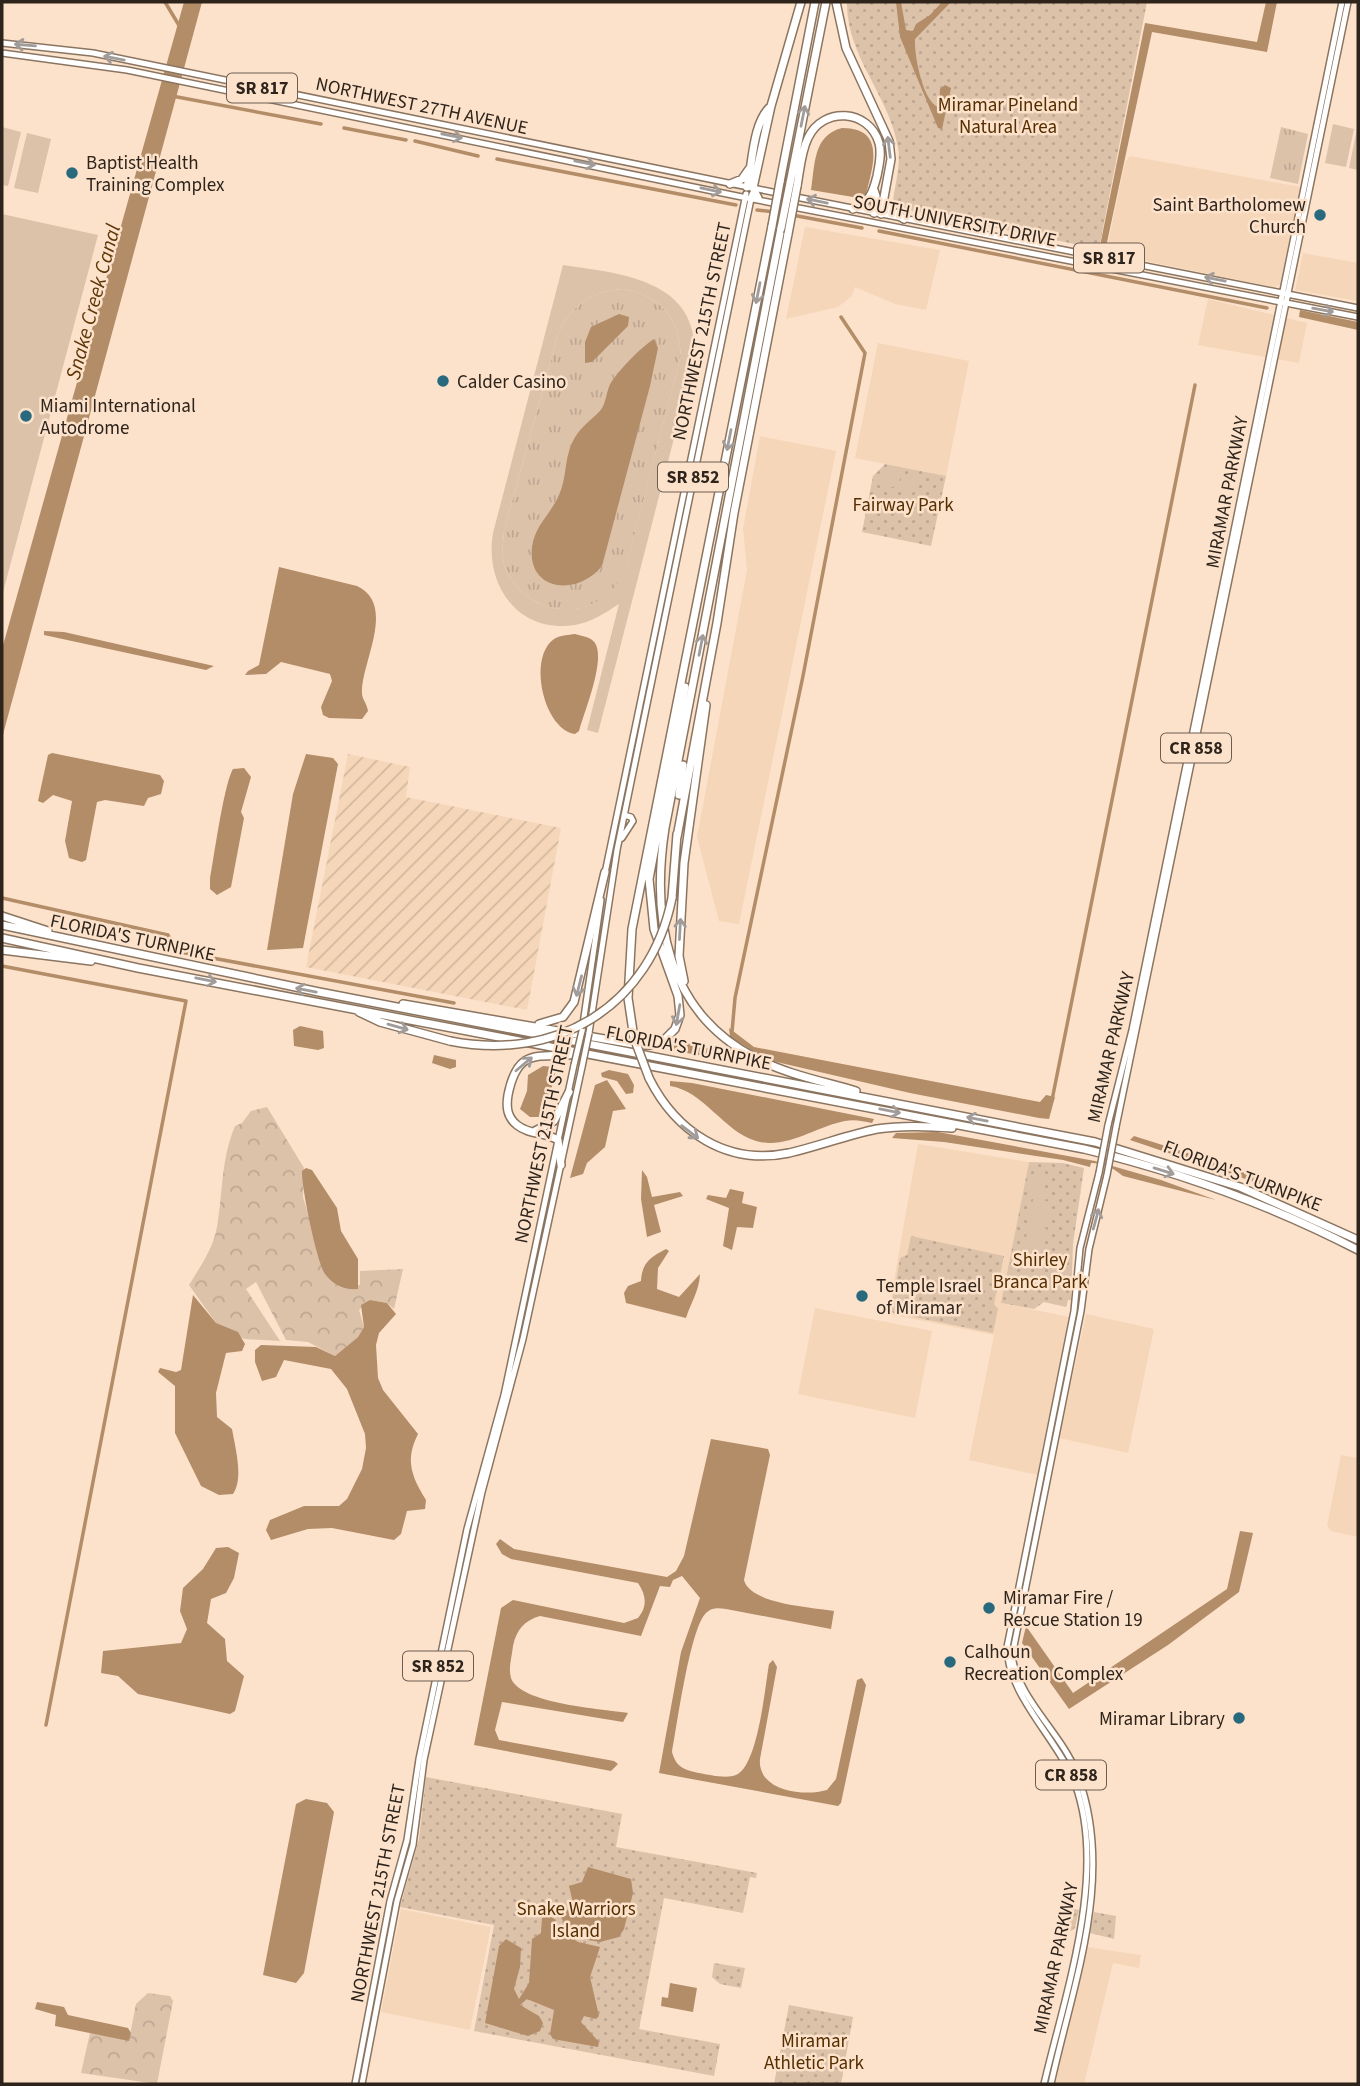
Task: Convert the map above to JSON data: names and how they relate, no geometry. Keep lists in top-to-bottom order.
{
  "streets": {
    "highway": ["FLORIDA'S TURNPIKE"],
    "main road": [
      "SR 817",
      "NORTHWEST 27TH AVENUE",
      "SOUTH UNIVERSITY DRIVE",
      "NORTHWEST 215TH STREET",
      "SR 852",
      "MIRAMAR PARKWAY",
      "CR 858"
    ]
  },
  "crossings": [
    ["NORTHWEST 27TH AVENUE", "SOUTH UNIVERSITY DRIVE"],
    ["NORTHWEST 27TH AVENUE", "NORTHWEST 215TH STREET"],
    ["SOUTH UNIVERSITY DRIVE", "NORTHWEST 215TH STREET"],
    ["SOUTH UNIVERSITY DRIVE", "MIRAMAR PARKWAY"]
  ],
  "water": ["Snake Creek Canal"],
  "parks": [
    "Miramar Pineland Natural Area",
    "Fairway Park",
    "Shirley Branca Park",
    "Snake Warriors Island",
    "Miramar Athletic Park"
  ],
  "places": [
    "Baptist Health Training Complex",
    "Saint Bartholomew Church",
    "Calder Casino",
    "Miami International Autodrome",
    "Temple Israel of Miramar",
    "Miramar Fire / Rescue Station 19",
    "Calhoun Recreation Complex",
    "Miramar Library"
  ]
}
